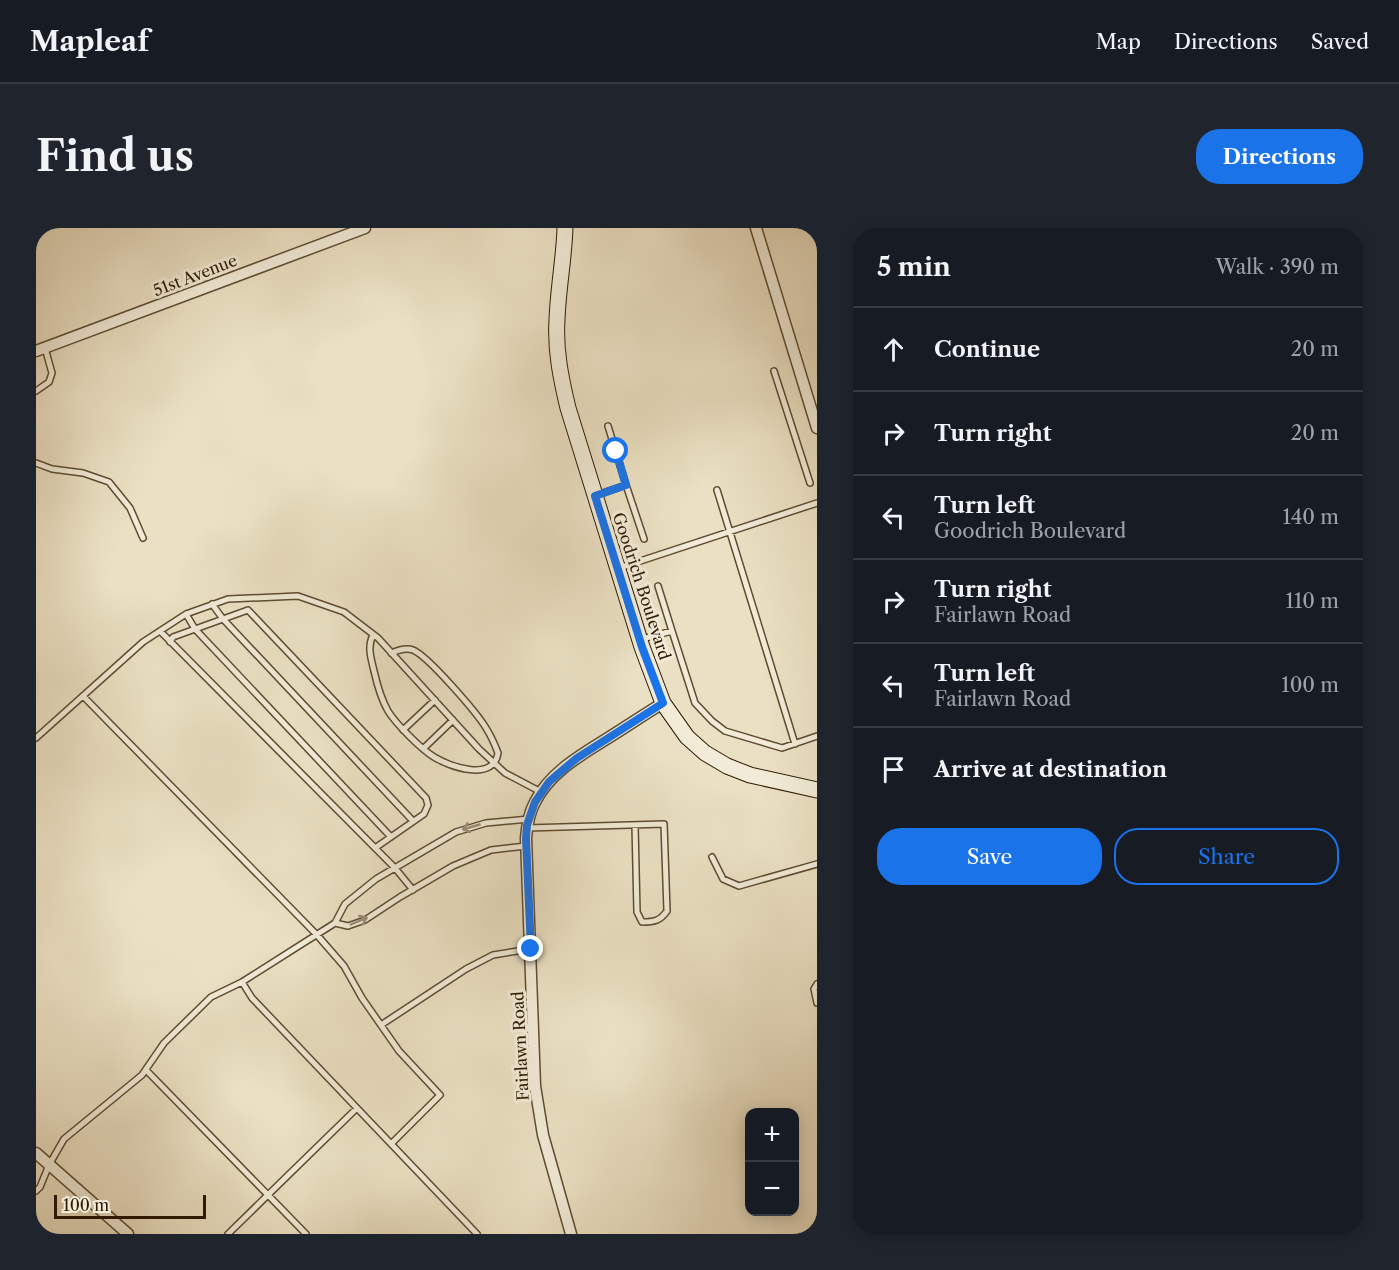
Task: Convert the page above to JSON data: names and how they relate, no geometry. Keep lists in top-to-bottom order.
{
  "streets": {
    "street": ["51st Avenue", "Goodrich Boulevard", "Fairlawn Road"]
  },
  "crossings": [
    ["Goodrich Boulevard", "Fairlawn Road"]
  ],
  "scale_bar": "100 m",
  "page": {
    "header": "Mapleaf",
    "nav": ["Map", "Directions", "Saved"],
    "buttons": [
      "Directions",
      ["Save", "Share"]
    ],
    "title": "Find us",
    "heading": ["5 min", "Walk · 390 m"],
    "list": [
      ["Continue", "20 m"],
      ["Turn right", "20 m"],
      ["Turn left", "Goodrich Boulevard", "140 m"],
      ["Turn right", "Fairlawn Road", "110 m"],
      ["Turn left", "Fairlawn Road", "100 m"],
      "Arrive at destination"
    ],
    "map_buttons": ["+", "−"],
    "scale": "100 m"
  }
}
